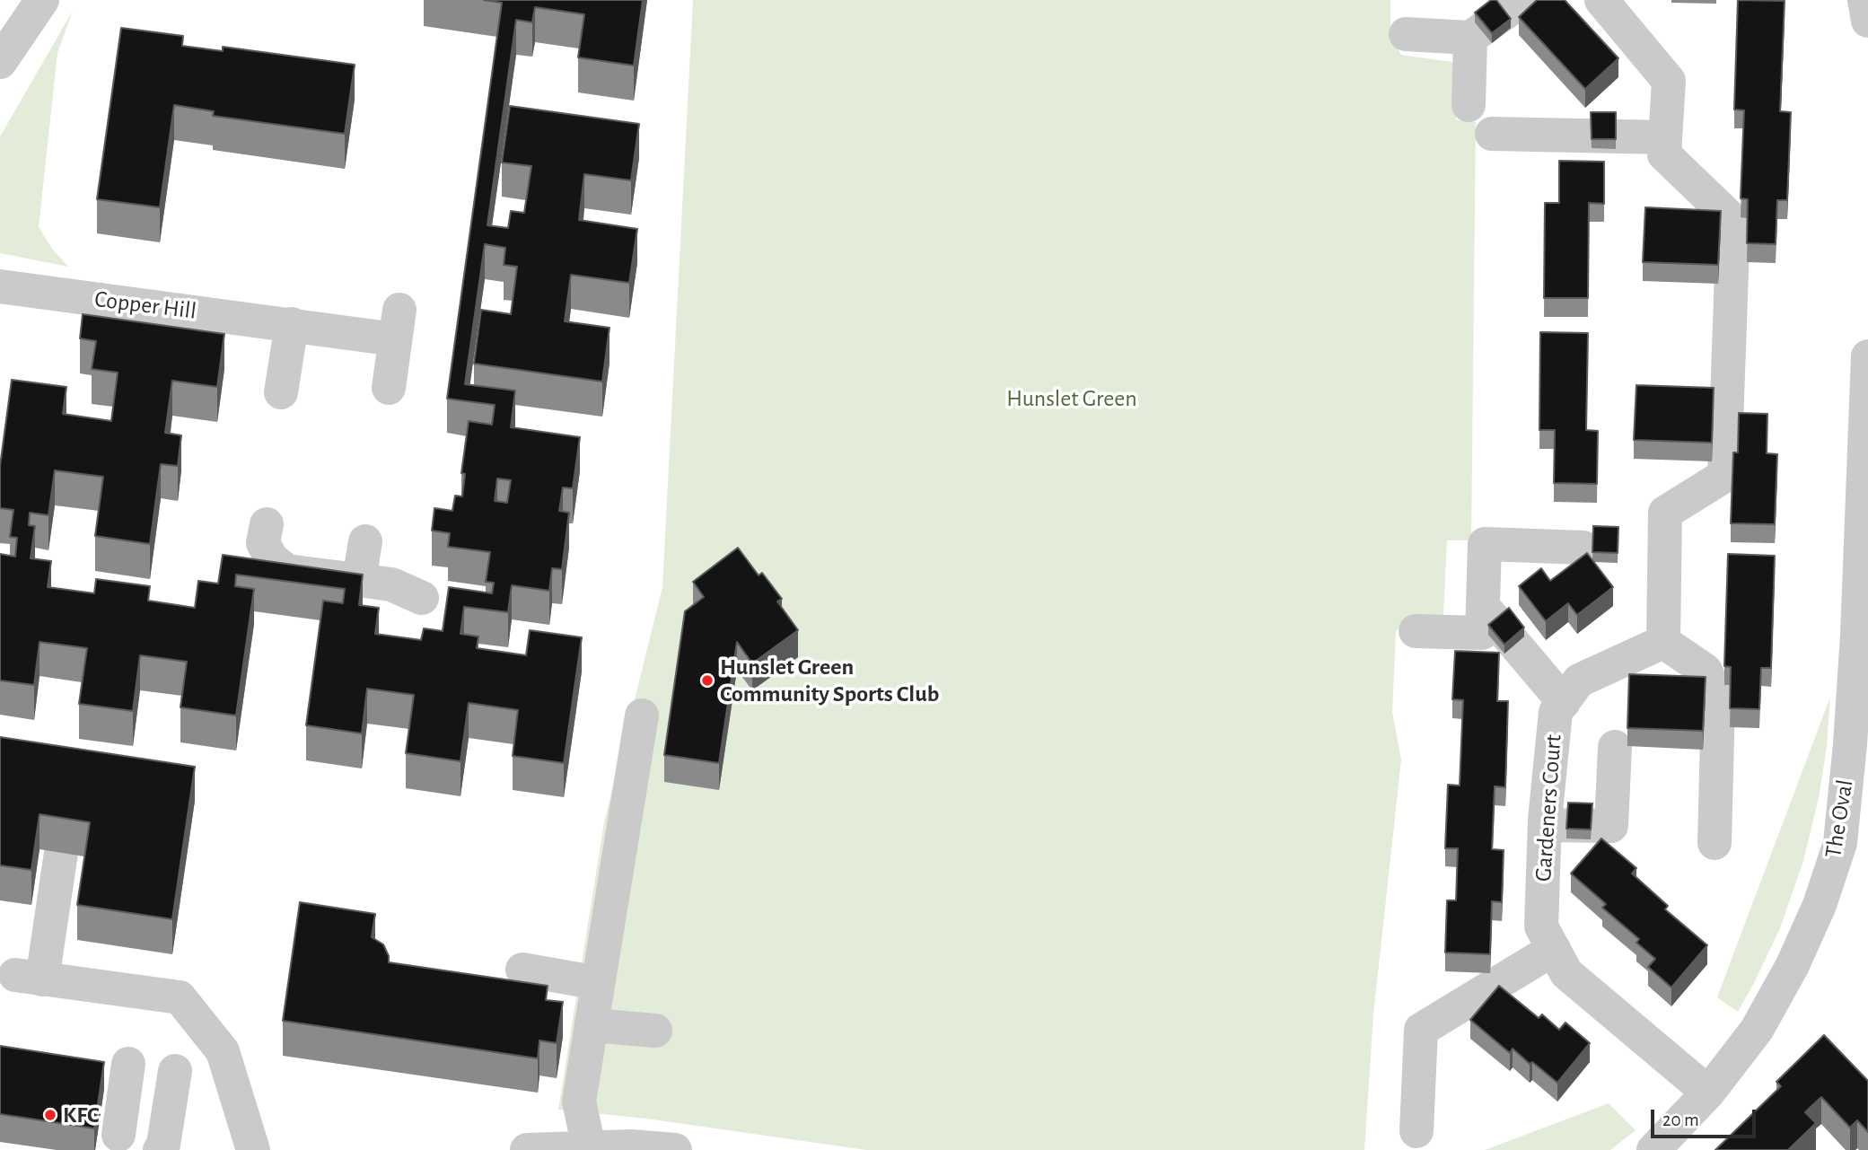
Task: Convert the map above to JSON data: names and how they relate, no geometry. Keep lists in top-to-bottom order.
{
  "streets": {
    "street": ["Copper Hill", "Gardeners Court", "The Oval"]
  },
  "crossings": [
    ["Gardeners Court", "The Oval"]
  ],
  "parks": ["Hunslet Green"],
  "places": ["Hunslet Green Community Sports Club", "KFC"],
  "scale_bar": "20 m"
}
